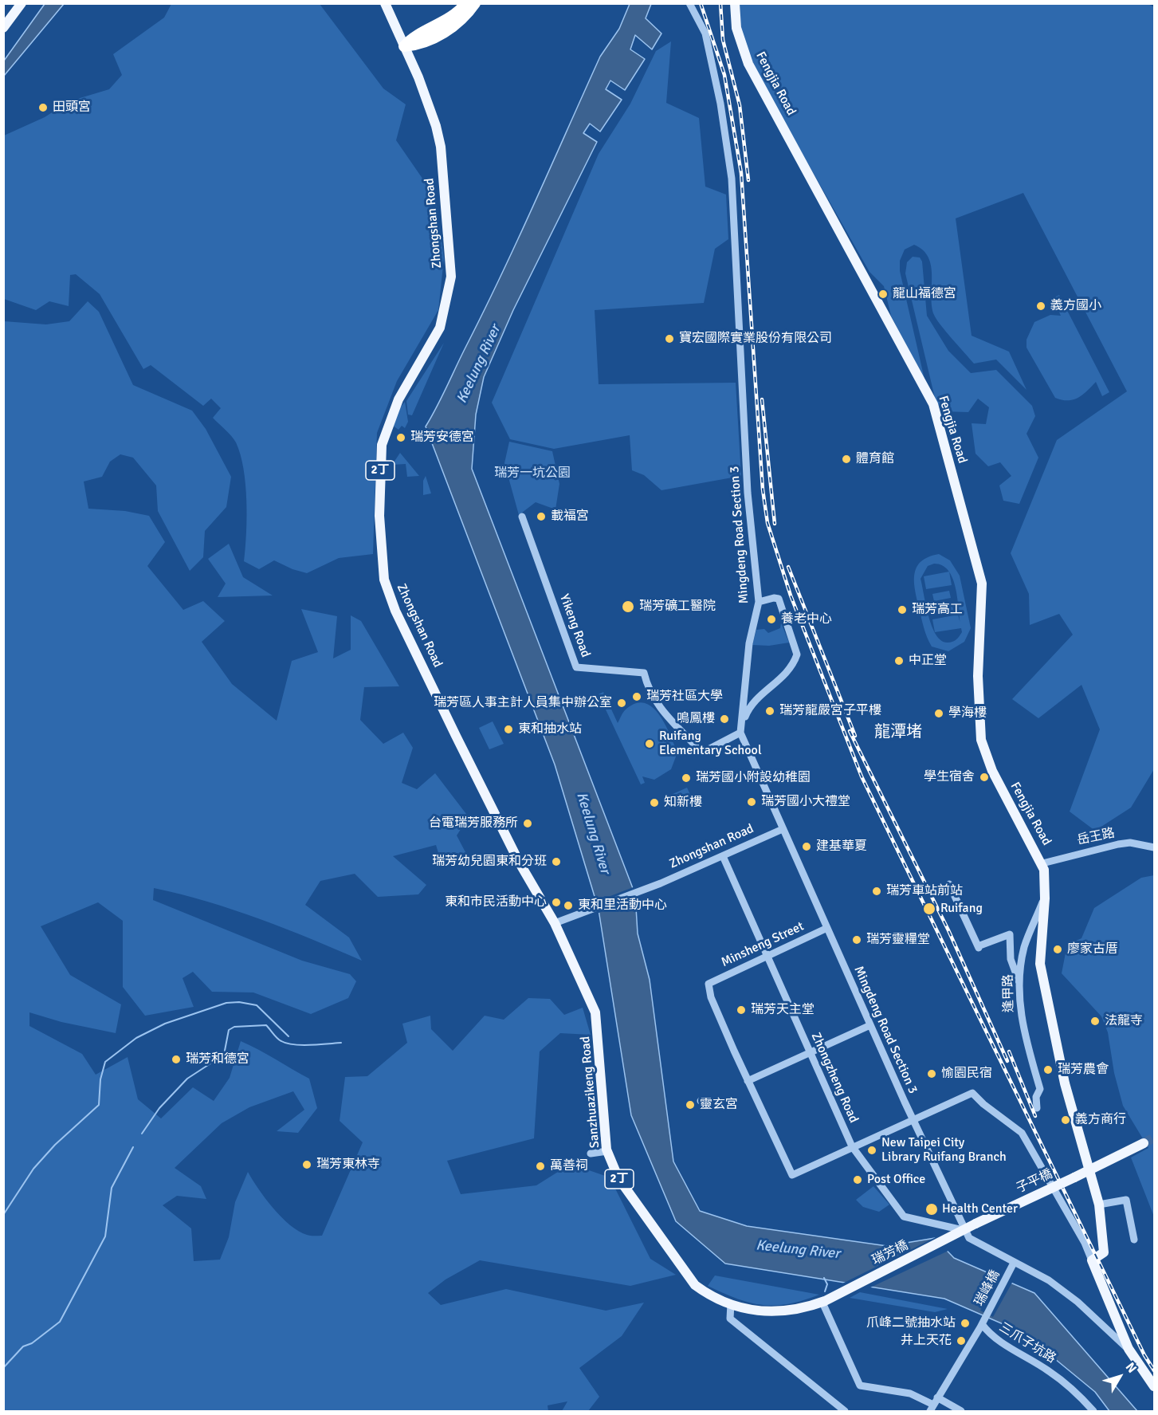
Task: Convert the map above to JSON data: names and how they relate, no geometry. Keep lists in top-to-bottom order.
{
  "streets": {
    "main road": [
      "Fengjia Road",
      "Zhongshan Road",
      "2丁",
      "逢甲路",
      "Sanzhuazikeng Road",
      "子平橋",
      "瑞芳橋"
    ],
    "street": [
      "Mingdeng Road Section 3",
      "Yikeng Road",
      "岳王路",
      "Minsheng Street",
      "Zhongzheng Road",
      "瑞峰橋",
      "三爪子坑路"
    ]
  },
  "crossings": [
    ["Fengjia Road", "岳王路"],
    ["Fengjia Road", "逢甲路"],
    ["Zhongshan Road", "Mingdeng Road Section 3"],
    ["Zhongshan Road", "Zhongzheng Road"],
    ["Zhongshan Road", "Sanzhuazikeng Road"],
    ["2丁", "子平橋"],
    ["Mingdeng Road Section 3", "Yikeng Road"],
    ["Mingdeng Road Section 3", "Minsheng Street"],
    ["Mingdeng Road Section 3", "Zhongzheng Road"],
    ["Mingdeng Road Section 3", "子平橋"],
    ["Mingdeng Road Section 3", "瑞芳橋"],
    ["岳王路", "逢甲路"],
    ["Minsheng Street", "Zhongzheng Road"],
    ["Zhongzheng Road", "子平橋"],
    ["Zhongzheng Road", "瑞芳橋"],
    ["Sanzhuazikeng Road", "瑞芳橋"],
    ["子平橋", "瑞芳橋"],
    ["瑞峰橋", "三爪子坑路"]
  ],
  "districts": ["龍潭堵"],
  "water": ["Keelung River"],
  "parks": ["瑞芳一坑公園"],
  "places": [
    "田頭宮",
    "龍山福德宮",
    "義方國小",
    "寶宏國際實業股份有限公司",
    "瑞芳安德宮",
    "體育館",
    "載福宮",
    "瑞芳礦工醫院",
    "瑞芳高工",
    "養老中心",
    "中正堂",
    "瑞芳社區大學",
    "瑞芳區人事主計人員集中辦公室",
    "瑞芳龍嚴宮子平樓",
    "學海樓",
    "鳴鳳樓",
    "東和抽水站",
    "Ruifang Elementary School",
    "學生宿舍",
    "瑞芳國小附設幼稚園",
    "瑞芳國小大禮堂",
    "知新樓",
    "台電瑞芳服務所",
    "建基華夏",
    "瑞芳幼兒園東和分班",
    "瑞芳車站前站",
    "東和市民活動中心",
    "東和里活動中心",
    "Ruifang",
    "瑞芳靈糧堂",
    "廖家古厝",
    "瑞芳天主堂",
    "法龍寺",
    "瑞芳和德宮",
    "瑞芳農會",
    "愉園民宿",
    "靈玄宮",
    "義方商行",
    "New Taipei City Library Ruifang Branch",
    "瑞芳東林寺",
    "萬善祠",
    "Post Office",
    "Health Center",
    "爪峰二號抽水站",
    "井上天花"
  ],
  "north": "top right"
}
